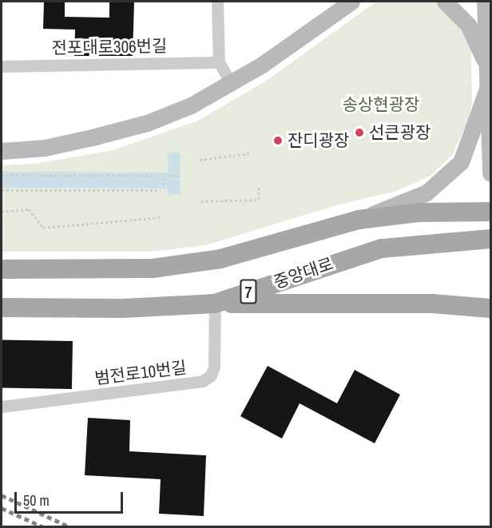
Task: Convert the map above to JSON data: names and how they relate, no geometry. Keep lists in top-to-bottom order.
{
  "streets": {
    "main road": ["중앙대로", "7"],
    "street": ["전포대로306번길", "범전로10번길"]
  },
  "crossings": [
    ["중앙대로", "범전로10번길"]
  ],
  "parks": ["송상현광장"],
  "places": ["선큰광장", "잔디광장"],
  "scale_bar": "50 m"
}
